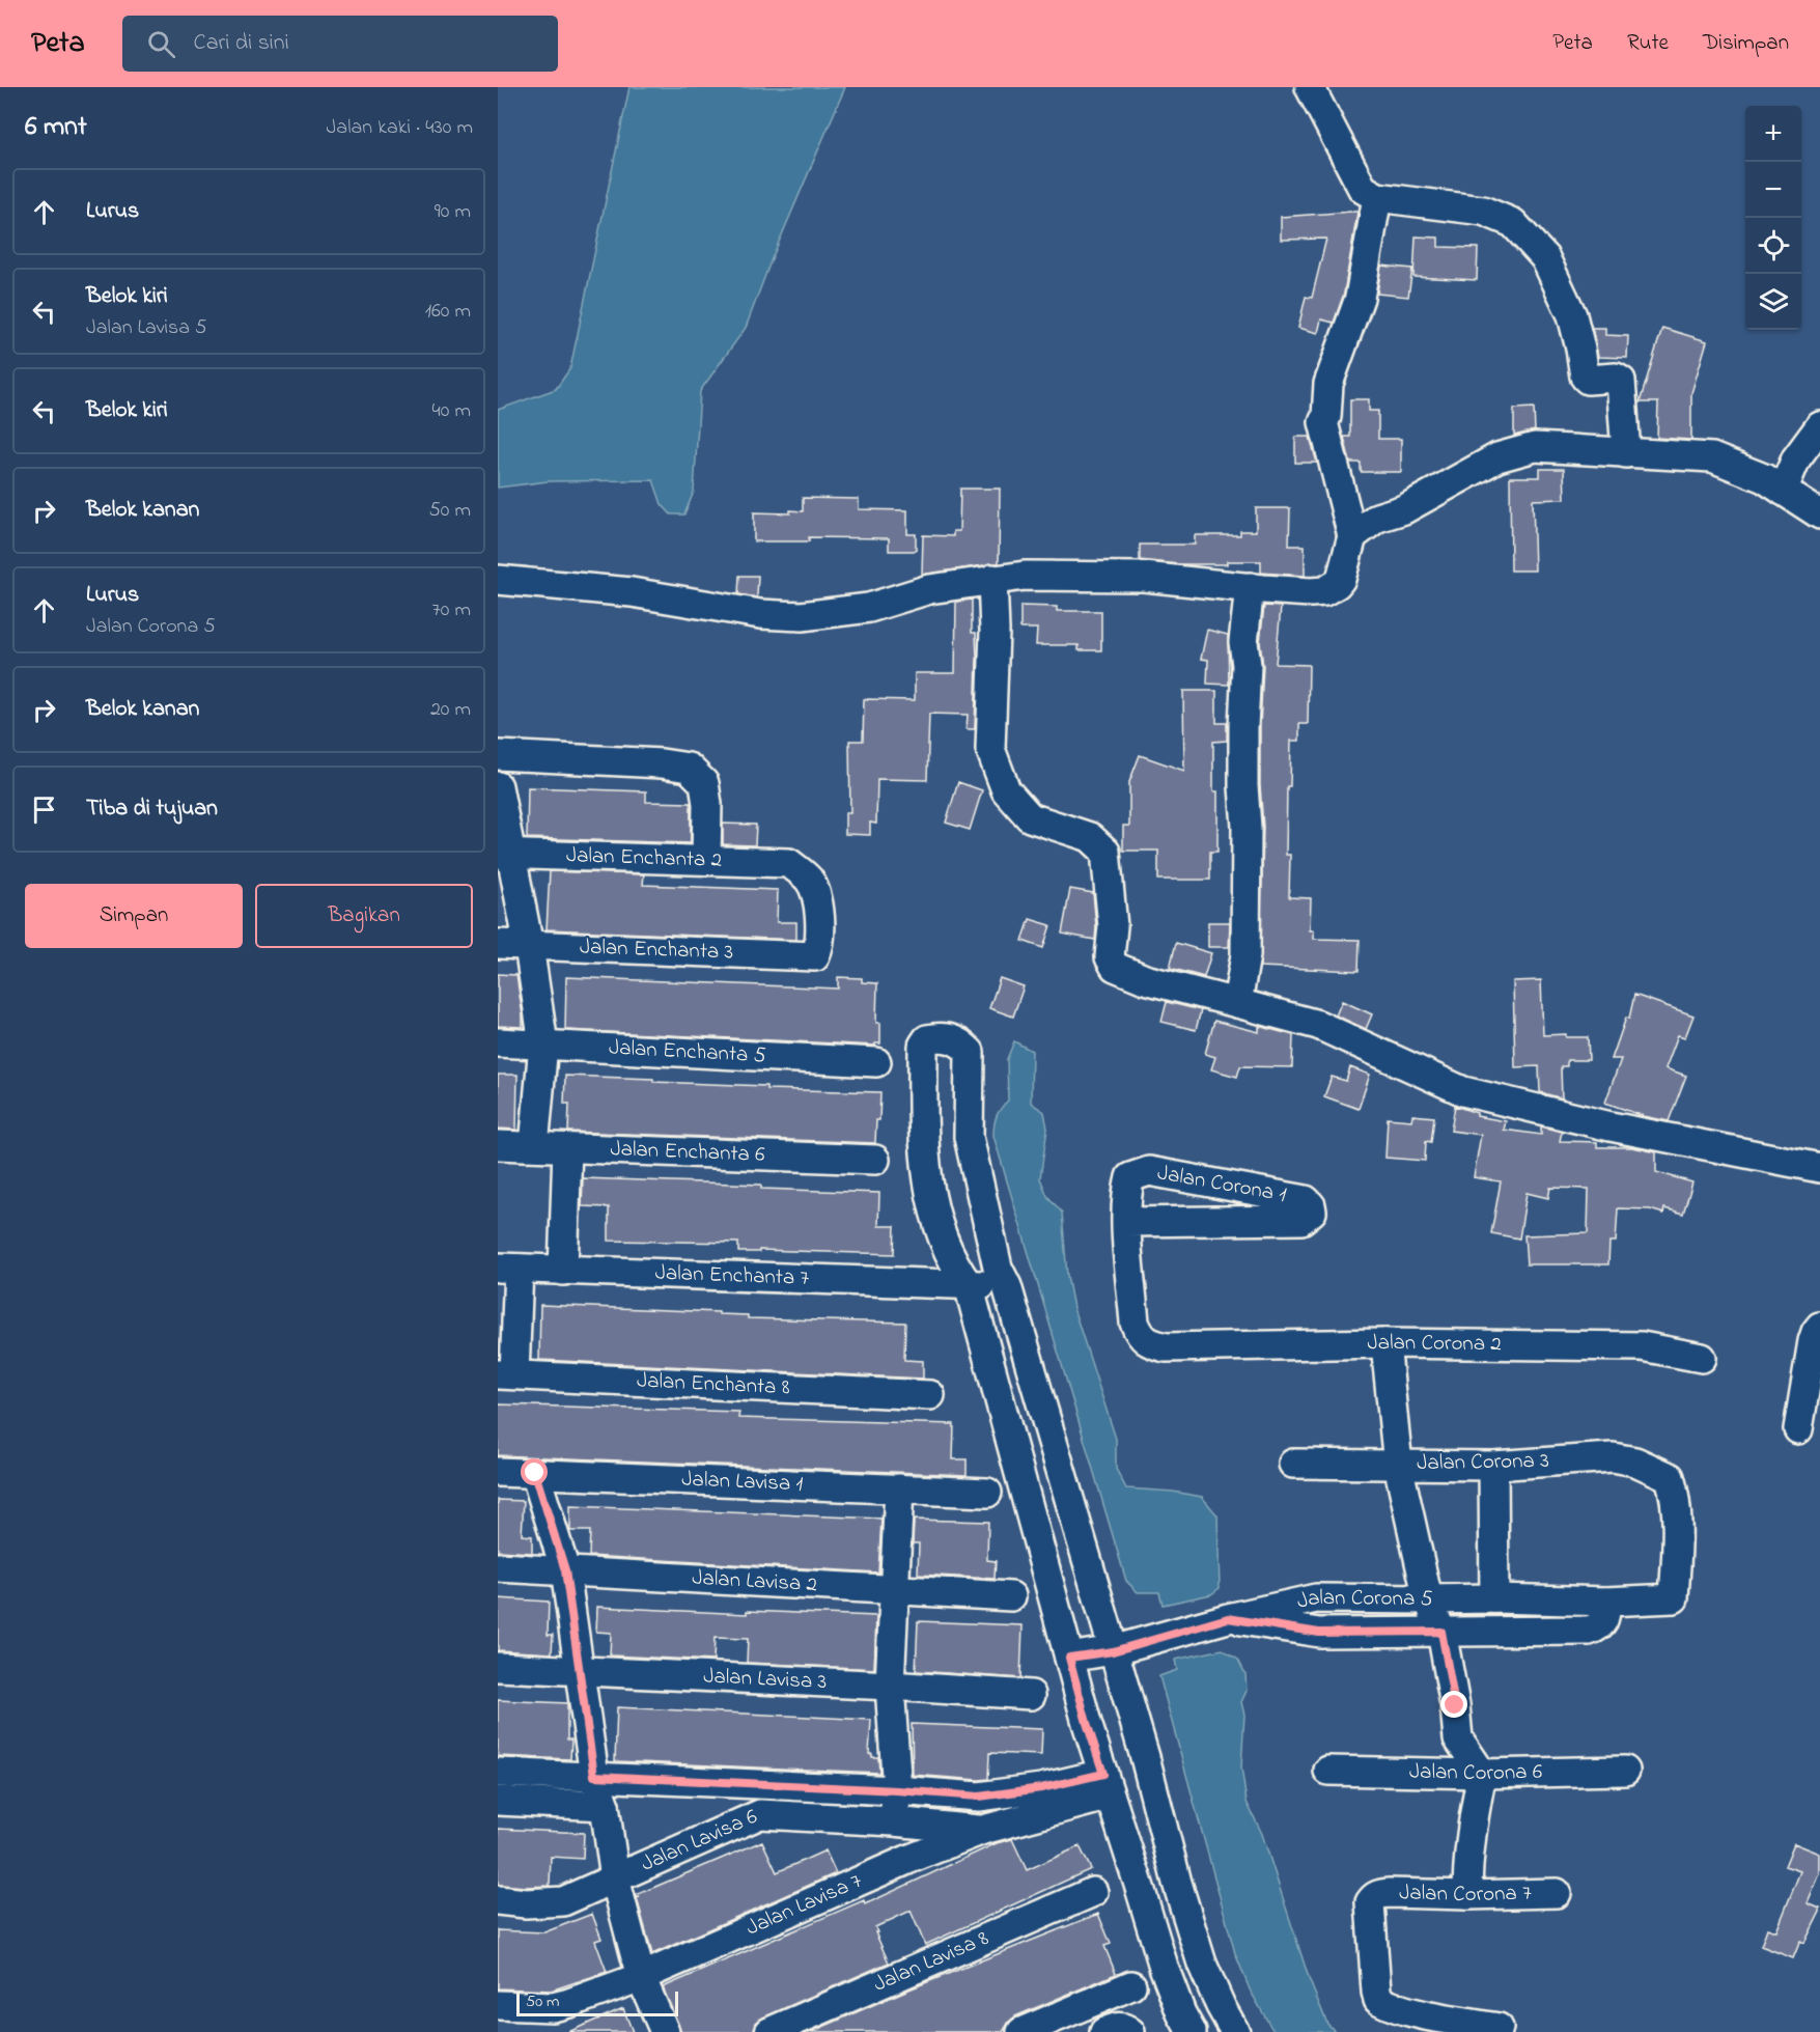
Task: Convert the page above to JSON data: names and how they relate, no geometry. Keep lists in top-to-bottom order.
{
  "streets": {
    "street": [
      "Jalan Enchanta 2",
      "Jalan Enchanta 3",
      "Jalan Enchanta 5",
      "Jalan Enchanta 6",
      "Jalan Corona 1",
      "Jalan Enchanta 7",
      "Jalan Corona 2",
      "Jalan Enchanta 8",
      "Jalan Corona 3",
      "Jalan Lavisa 1",
      "Jalan Lavisa 2",
      "Jalan Corona 5",
      "Jalan Lavisa 3",
      "Jalan Corona 6",
      "Jalan Lavisa 6",
      "Jalan Corona 7",
      "Jalan Lavisa 7",
      "Jalan Lavisa 8"
    ]
  },
  "crossings": [
    ["Jalan Enchanta 2", "Jalan Enchanta 3"],
    ["Jalan Corona 1", "Jalan Corona 2"],
    ["Jalan Corona 3", "Jalan Corona 5"],
    ["Jalan Lavisa 6", "Jalan Lavisa 7"]
  ],
  "scale_bar": "50 m",
  "page": {
    "header": "Peta",
    "search": "Cari di sini",
    "nav": ["Peta", "Rute", "Disimpan"],
    "heading": ["6 mnt", "Jalan kaki · 430 m"],
    "map_buttons": ["+", "−"],
    "list": [
      ["Lurus", "90 m"],
      ["Belok kiri", "Jalan Lavisa 5", "160 m"],
      ["Belok kiri", "40 m"],
      ["Belok kanan", "50 m"],
      ["Lurus", "Jalan Corona 5", "70 m"],
      ["Belok kanan", "20 m"],
      "Tiba di tujuan"
    ],
    "buttons": ["Simpan", "Bagikan"],
    "scale": "50 m"
  }
}
